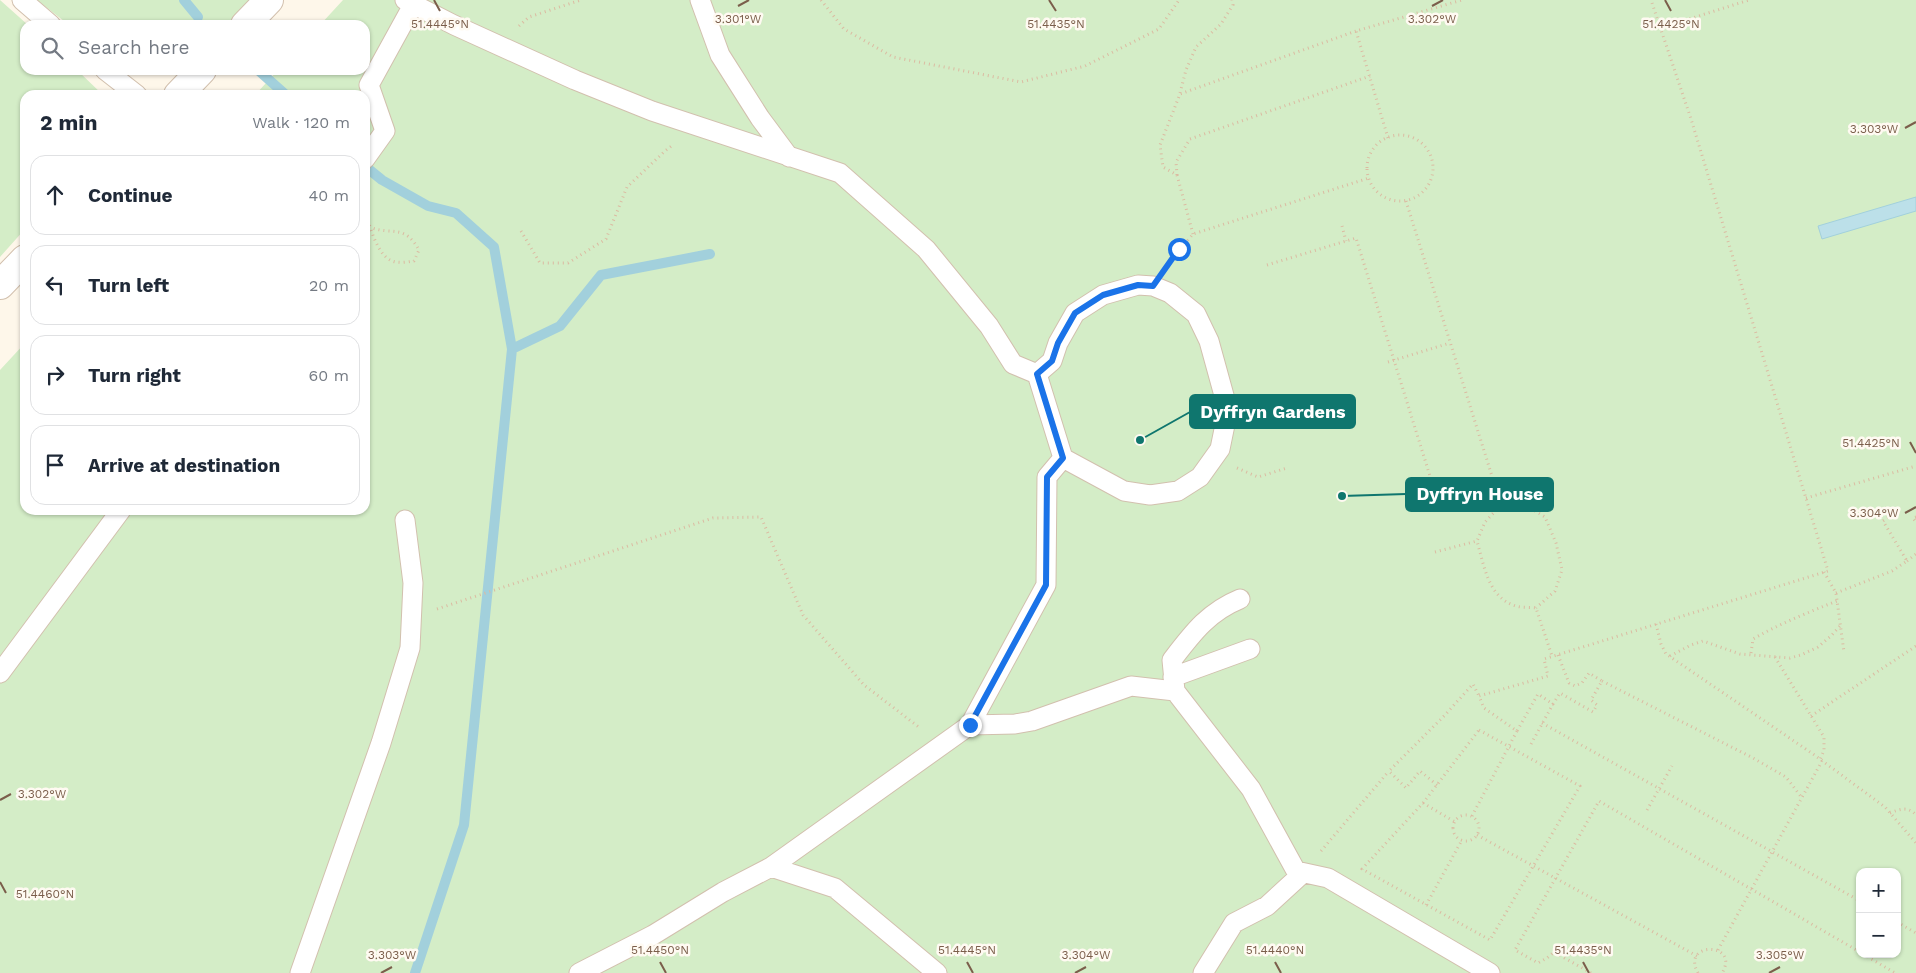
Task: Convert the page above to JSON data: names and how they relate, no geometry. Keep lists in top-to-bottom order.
{
  "places": ["Dyffryn Gardens", "Dyffryn House"],
  "page": {
    "search": "Search here",
    "heading": ["2 min", "Walk · 120 m"],
    "list": [
      ["Continue", "40 m"],
      ["Turn left", "20 m"],
      ["Turn right", "60 m"],
      "Arrive at destination"
    ],
    "map_buttons": ["+", "−"]
  },
  "coordinates": [
    "3.301°W",
    "3.302°W",
    "51.4445°N",
    "51.4435°N",
    "51.4425°N",
    "3.303°W",
    "3.304°W",
    "51.4460°N",
    "51.4450°N",
    "51.4440°N",
    "3.305°W"
  ]
}
